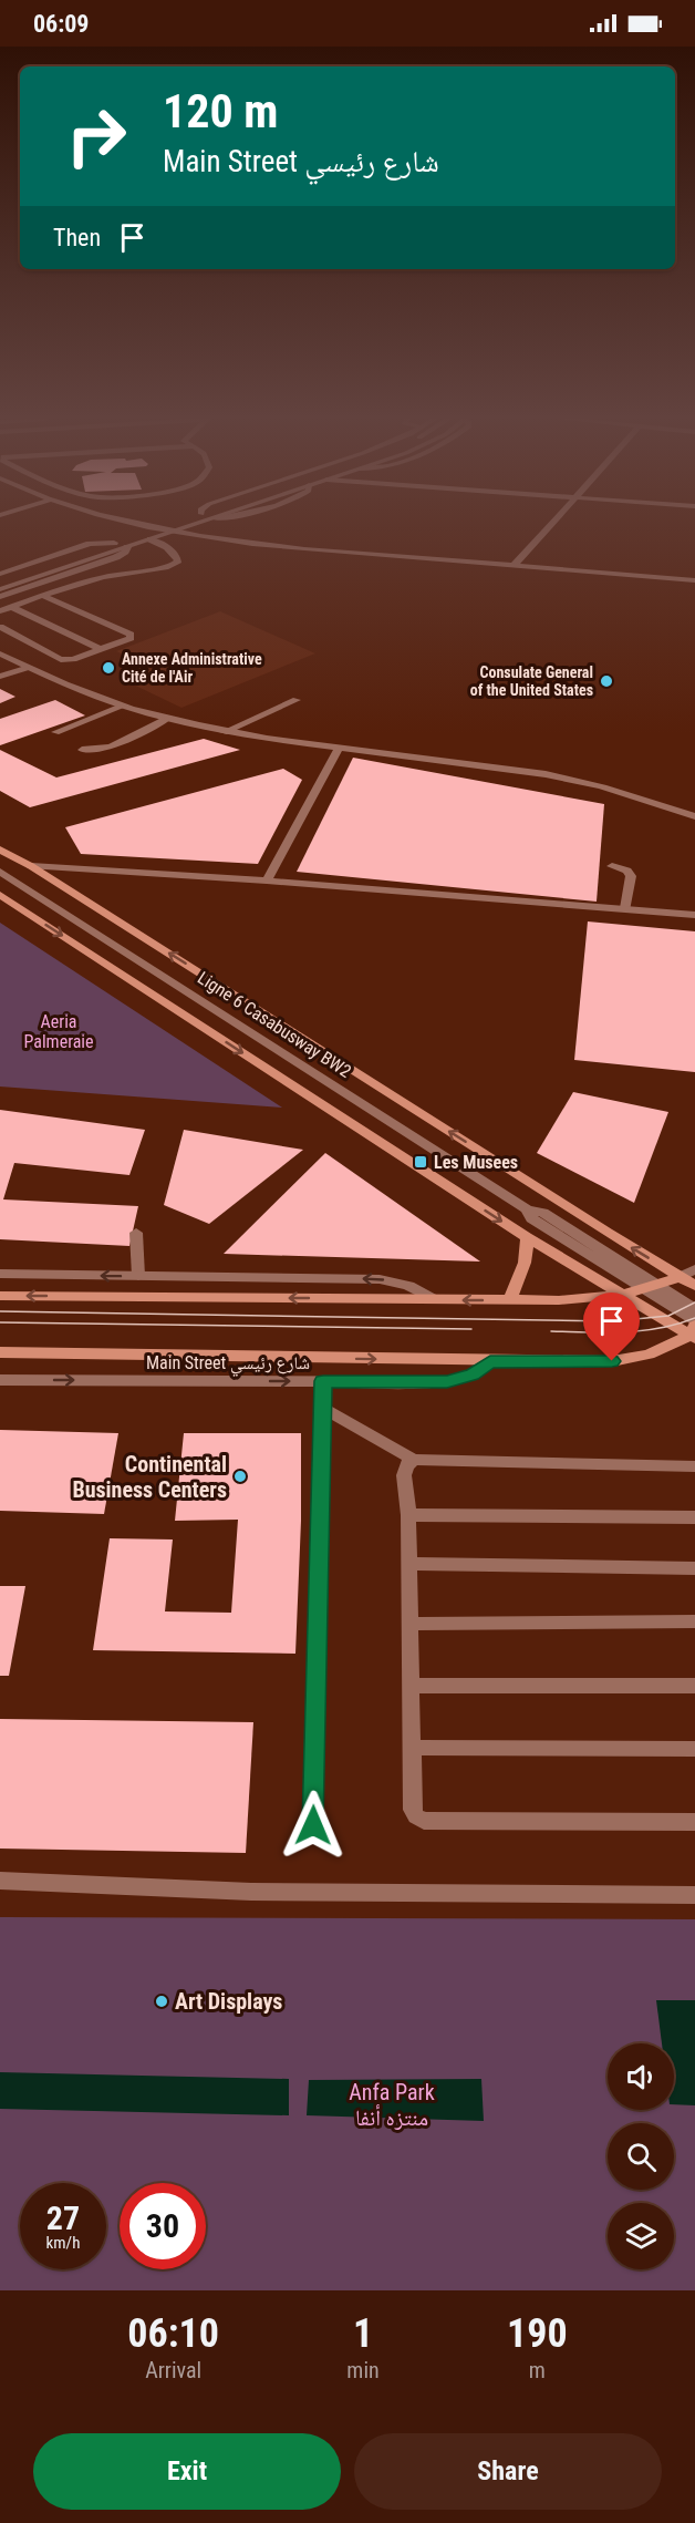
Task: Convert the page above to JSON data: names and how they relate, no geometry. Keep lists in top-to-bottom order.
{
  "streets": {
    "main road": ["Main Street شارع رئيسي"],
    "street": ["Ligne 6 Casabusway BW2"]
  },
  "crossings": [
    ["Ligne 6 Casabusway BW2", "Main Street شارع رئيسي"]
  ],
  "parks": ["Aeria Palmeraie", "Anfa Park منتزه أنفا"],
  "places": {
    "other": [
      "Annexe Administrative Cité de l'Air",
      "Consulate General of the United States",
      "Continental Business Centers",
      "Art Displays"
    ],
    "transit": ["Les Musees"]
  },
  "page": {
    "status": "06:09",
    "turn": ["120 m", "Main Street شارع رئيسي"],
    "then": "Then",
    "speed": "27 km/h",
    "limit": "30",
    "eta": [
      "06:10",
      "Arrival",
      "1",
      "min",
      "190",
      "m"
    ],
    "buttons": ["Exit", "Share"]
  }
}
